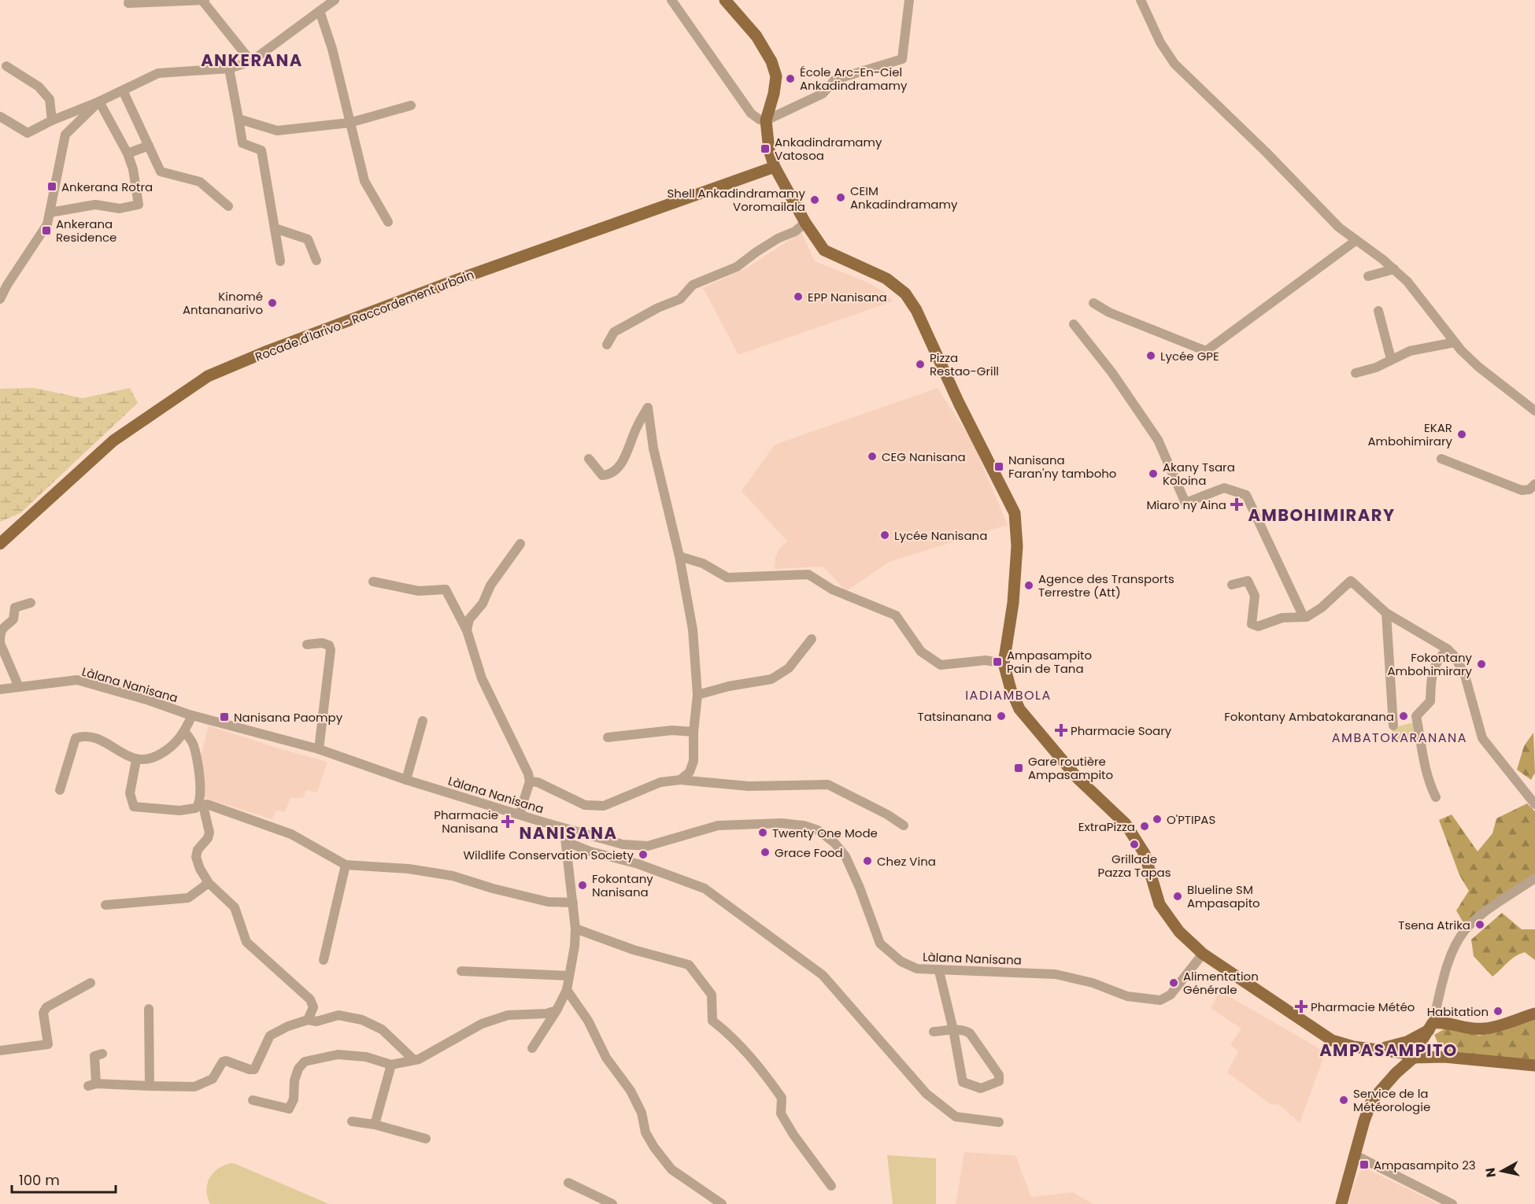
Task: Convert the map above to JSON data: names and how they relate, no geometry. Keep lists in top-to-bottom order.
{
  "streets": {
    "main road": ["Rocade d'Iarivo - Raccordement urbain"],
    "street": ["Làlana Nanisana"]
  },
  "districts": [
    "ANKERANA",
    "AMBOHIMIRARY",
    "IADIAMBOLA",
    "AMBATOKARANANA",
    "NANISANA",
    "AMPASAMPITO"
  ],
  "places": {
    "other": [
      "École Arc-En-Ciel Ankadindramamy",
      "CEIM Ankadindramamy",
      "Shell Ankadindramamy Voromailala",
      "EPP Nanisana",
      "Kinomé Antananarivo",
      "Lycée GPE",
      "Pizza Restao-Grill",
      "EKAR Ambohimirary",
      "CEG Nanisana",
      "Akany Tsara Koloina",
      "Lycée Nanisana",
      "Agence des Transports Terrestre (Att)",
      "Fokontany Ambohimirary",
      "Tatsinanana",
      "Fokontany Ambatokaranana",
      "O'PTIPAS",
      "ExtraPizza",
      "Twenty One Mode",
      "Grillade Pazza Tapas",
      "Grace Food",
      "Wildlife Conservation Society",
      "Chez Vina",
      "Fokontany Nanisana",
      "Blueline SM Ampasapito",
      "Tsena Atrika",
      "Alimentation Générale",
      "Habitation",
      "Service de la Météorologie"
    ],
    "transit": [
      "Ankadindramamy Vatosoa",
      "Ankerana Rotra",
      "Ankerana Residence",
      "Nanisana Faran'ny tamboho",
      "Ampasampito Pain de Tana",
      "Nanisana Paompy",
      "Gare routière Ampasampito",
      "Ampasampito 23"
    ],
    "health": [
      "Miaro ny Aina",
      "Pharmacie Soary",
      "Pharmacie Nanisana",
      "Pharmacie Météo"
    ]
  },
  "scale_bar": "100 m",
  "north": "left"
}
